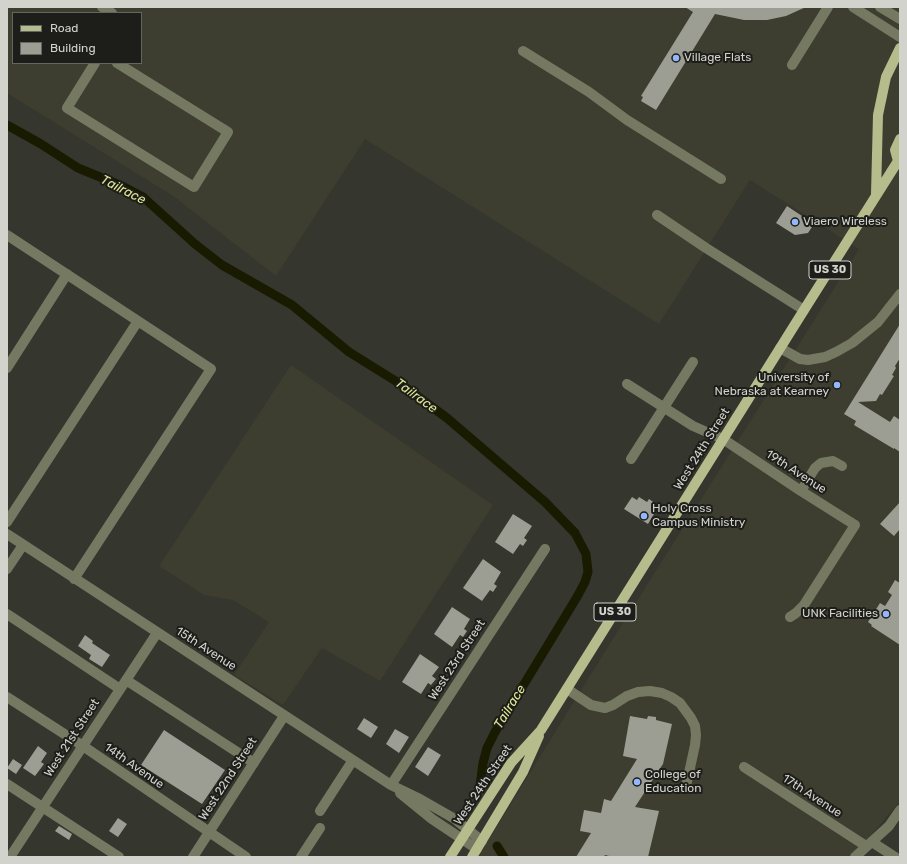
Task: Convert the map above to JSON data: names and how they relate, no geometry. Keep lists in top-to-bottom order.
{
  "streets": {
    "main road": ["US 30", "West 24th Street"],
    "street": [
      "19th Avenue",
      "15th Avenue",
      "West 23rd Street",
      "West 21st Street",
      "14th Avenue",
      "West 22nd Street",
      "17th Avenue"
    ]
  },
  "crossings": [
    ["West 24th Street", "19th Avenue"],
    ["West 24th Street", "15th Avenue"],
    ["15th Avenue", "West 23rd Street"],
    ["15th Avenue", "West 21st Street"],
    ["15th Avenue", "West 22nd Street"],
    ["West 21st Street", "14th Avenue"],
    ["14th Avenue", "West 22nd Street"]
  ],
  "water": ["Tailrace"],
  "places": [
    "Village Flats",
    "Viaero Wireless",
    "University of Nebraska at Kearney",
    "Holy Cross Campus Ministry",
    "UNK Facilities",
    "College of Education"
  ],
  "legend": ["Road", "Building"]
}
